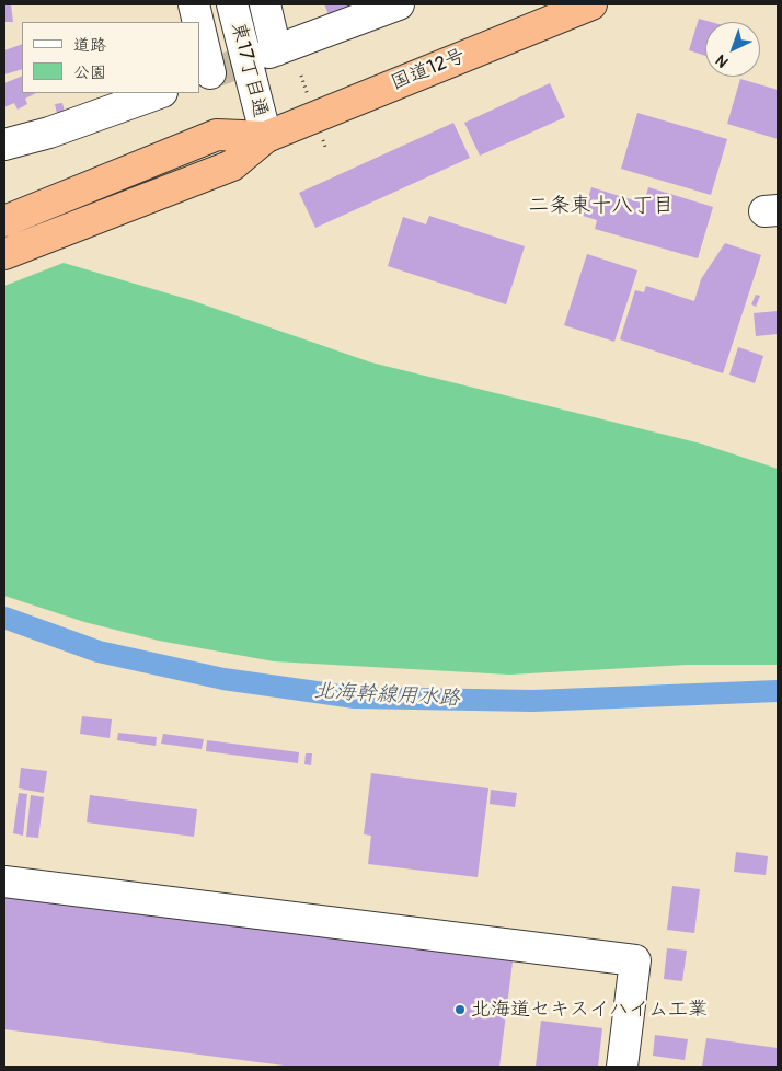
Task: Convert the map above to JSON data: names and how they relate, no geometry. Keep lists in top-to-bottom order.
{
  "streets": {
    "highway": ["国道12号"],
    "street": ["東17丁目通"]
  },
  "crossings": [
    ["東17丁目通", "国道12号"]
  ],
  "districts": ["二条東十八丁目"],
  "water": ["北海幹線用水路"],
  "places": ["北海道セキスイハイム工業"],
  "legend": ["道路", "公園"],
  "north": "bottom left"
}
